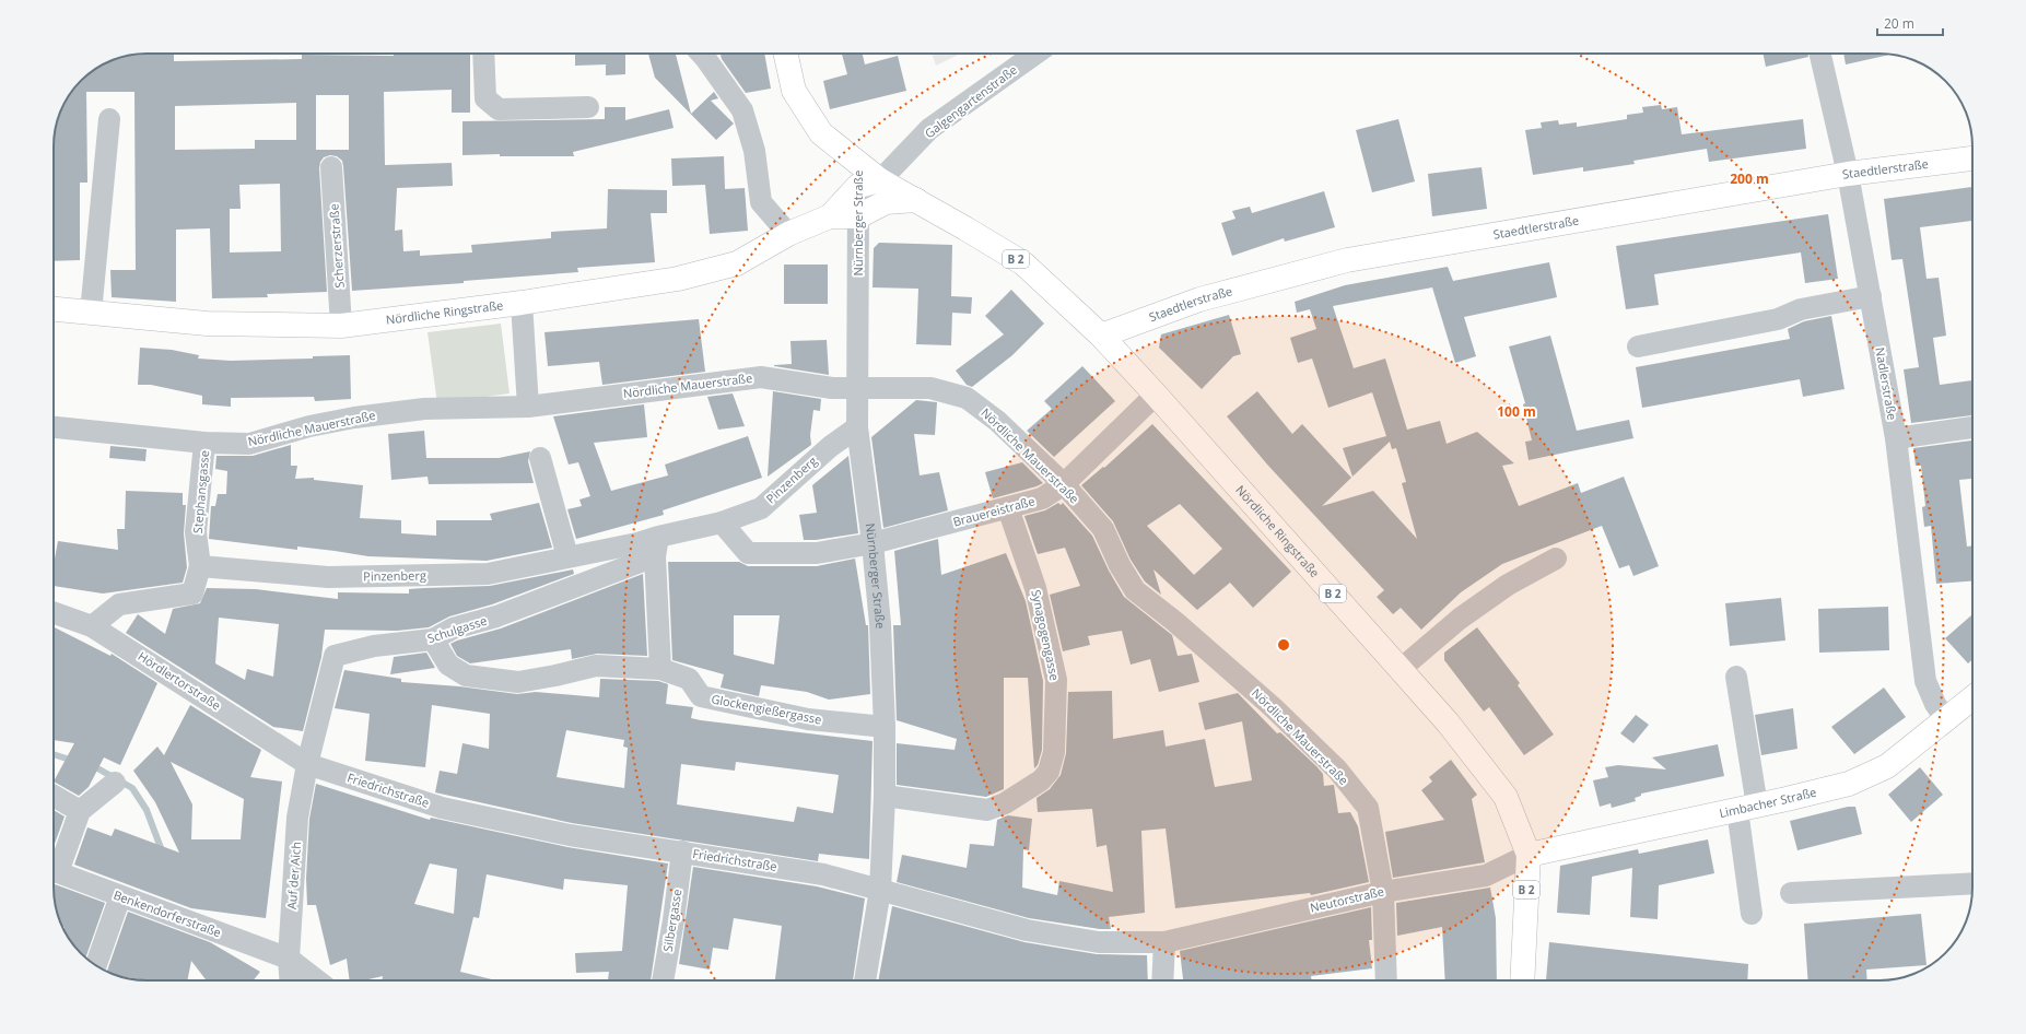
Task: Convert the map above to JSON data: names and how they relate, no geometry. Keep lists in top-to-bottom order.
{
  "streets": {
    "main road": [
      "Staedtlerstraße",
      "Nürnberger Straße",
      "B 2",
      "Nördliche Ringstraße",
      "Limbacher Straße"
    ],
    "street": [
      "Galgengartenstraße",
      "Scherzerstraße",
      "Nadlerstraße",
      "Nördliche Mauerstraße",
      "Pinzenberg",
      "Stephansgasse",
      "Brauereistraße",
      "Schulgasse",
      "Synagogengasse",
      "Hördlertorstraße",
      "Glockengießergasse",
      "Friedrichstraße",
      "Auf der Aich",
      "Neutorstraße",
      "Benkendorferstraße",
      "Silbergasse"
    ]
  },
  "crossings": [
    ["Galgengartenstraße", "Nürnberger Straße"],
    ["Galgengartenstraße", "Nördliche Ringstraße"],
    ["Staedtlerstraße", "Nördliche Ringstraße"],
    ["Staedtlerstraße", "Nadlerstraße"],
    ["Nürnberger Straße", "Nördliche Ringstraße"],
    ["Nürnberger Straße", "Nördliche Mauerstraße"],
    ["Nürnberger Straße", "Pinzenberg"],
    ["Nürnberger Straße", "Brauereistraße"],
    ["Nürnberger Straße", "Synagogengasse"],
    ["Nürnberger Straße", "Glockengießergasse"],
    ["Nürnberger Straße", "Friedrichstraße"],
    ["Scherzerstraße", "Nördliche Ringstraße"],
    ["Nördliche Ringstraße", "Brauereistraße"],
    ["Nördliche Ringstraße", "Limbacher Straße"],
    ["Nördliche Ringstraße", "Neutorstraße"],
    ["Nadlerstraße", "Limbacher Straße"],
    ["Nördliche Mauerstraße", "Stephansgasse"],
    ["Nördliche Mauerstraße", "Brauereistraße"],
    ["Nördliche Mauerstraße", "Neutorstraße"],
    ["Pinzenberg", "Stephansgasse"],
    ["Pinzenberg", "Schulgasse"],
    ["Brauereistraße", "Synagogengasse"],
    ["Schulgasse", "Hördlertorstraße"],
    ["Schulgasse", "Glockengießergasse"],
    ["Schulgasse", "Friedrichstraße"],
    ["Schulgasse", "Auf der Aich"],
    ["Hördlertorstraße", "Friedrichstraße"],
    ["Hördlertorstraße", "Auf der Aich"],
    ["Friedrichstraße", "Auf der Aich"],
    ["Friedrichstraße", "Neutorstraße"],
    ["Friedrichstraße", "Silbergasse"],
    ["Limbacher Straße", "Neutorstraße"],
    ["Auf der Aich", "Benkendorferstraße"]
  ],
  "scale_bar": "20 m",
  "rings": ["200 m", "100 m"]
}
